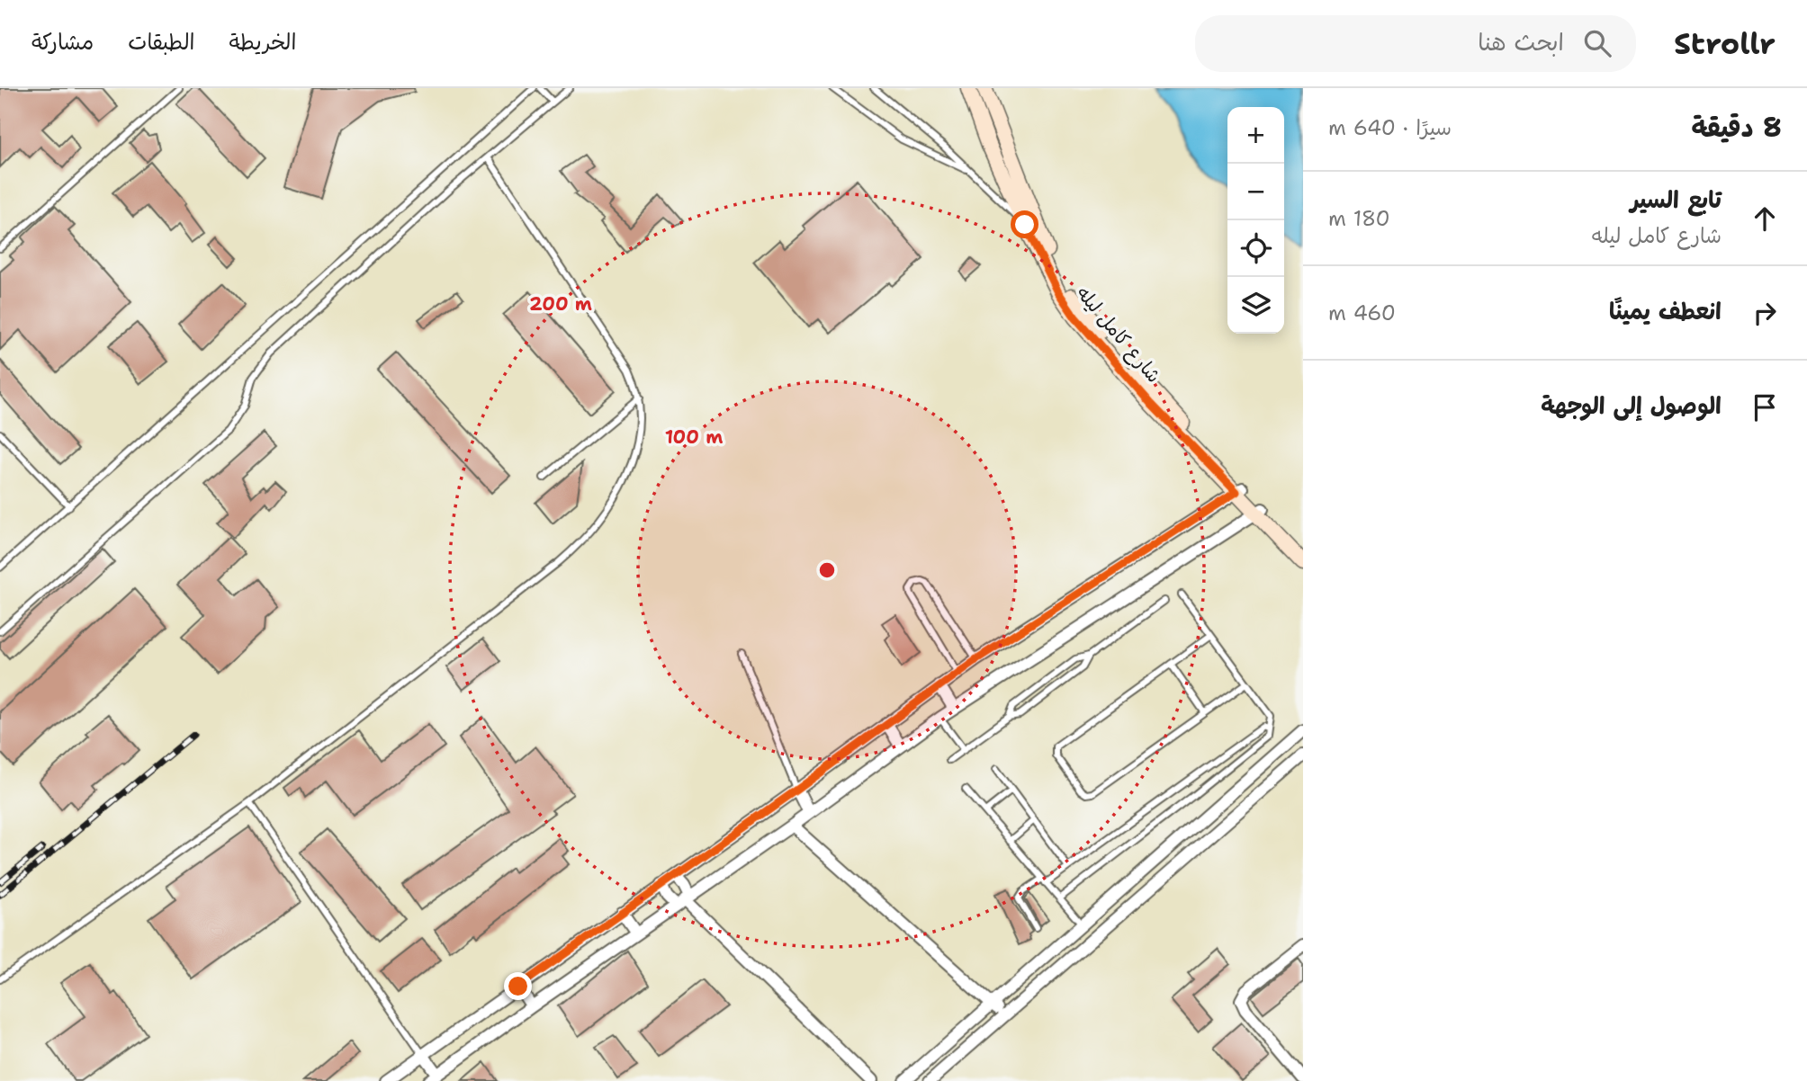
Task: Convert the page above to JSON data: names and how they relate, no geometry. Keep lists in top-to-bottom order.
{
  "streets": {
    "street": ["شارع كامل ليله"]
  },
  "page": {
    "header": "Strollr",
    "search": "ابحث هنا",
    "nav": ["الخريطة", "الطبقات", "مشاركة"],
    "heading": ["8 دقيقة", "سيرًا · 640 m"],
    "map_buttons": ["+", "−"],
    "list": [
      ["تابع السير", "شارع كامل ليله", "180 m"],
      ["انعطف يمينًا", "460 m"],
      "الوصول إلى الوجهة"
    ]
  },
  "rings": ["200 m", "100 m"]
}
